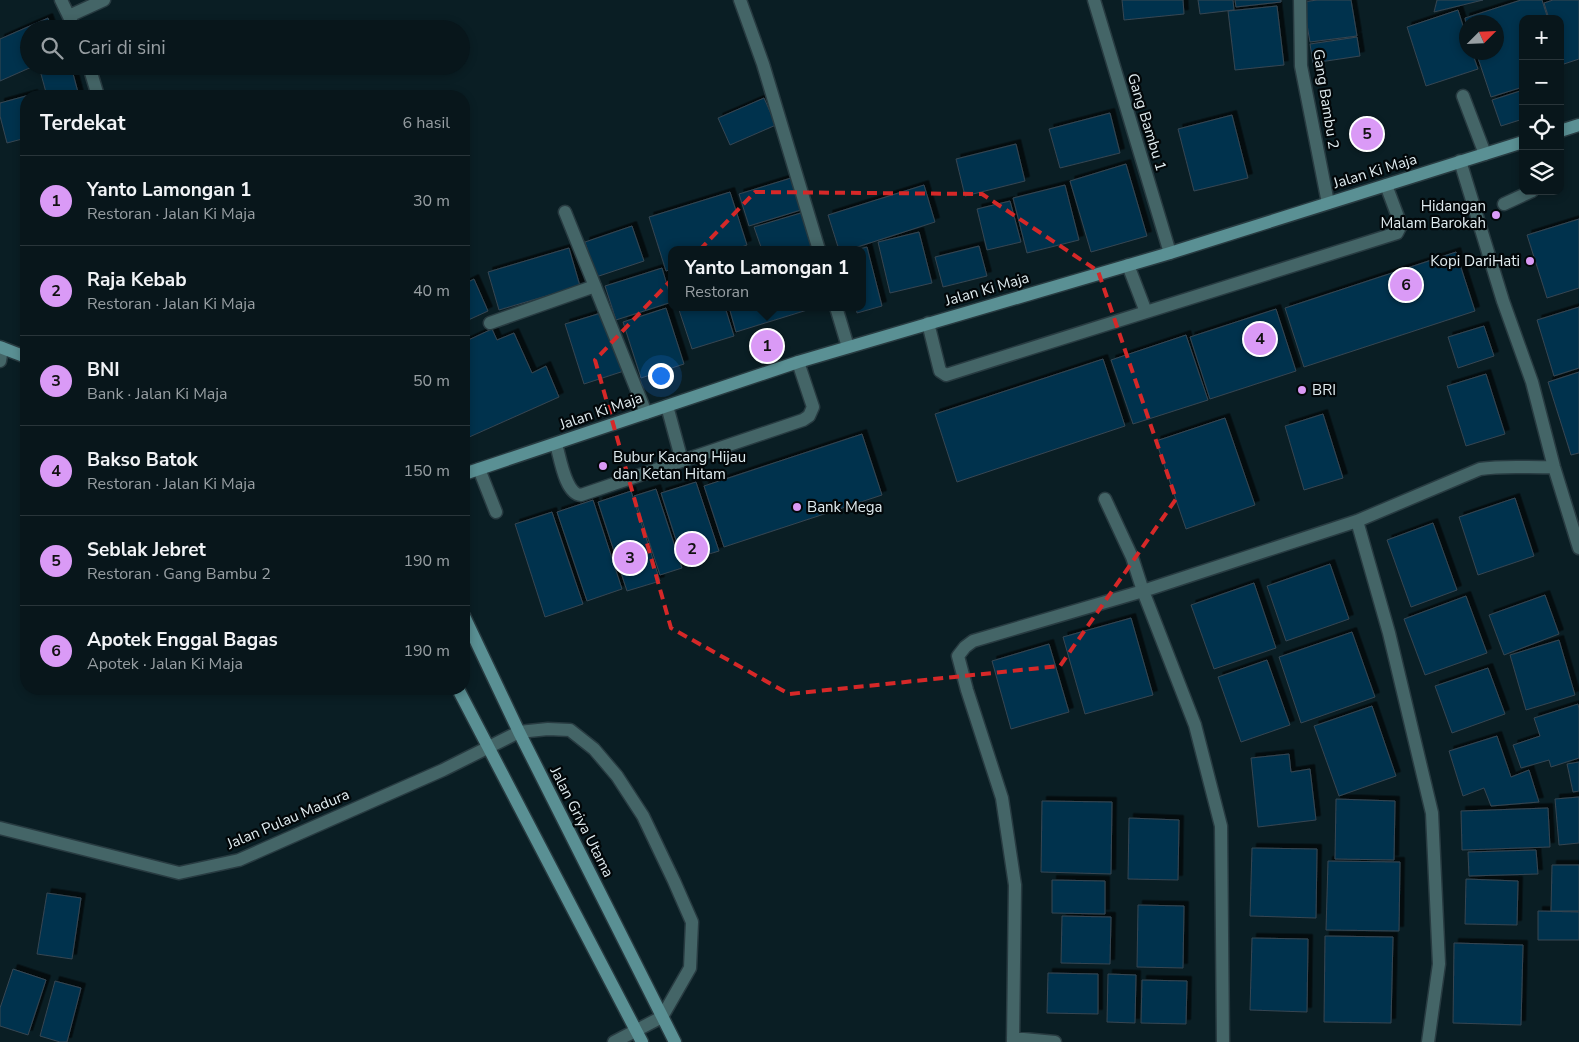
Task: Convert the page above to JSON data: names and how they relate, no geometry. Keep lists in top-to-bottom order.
{
  "streets": {
    "main road": ["Jalan Ki Maja", "Jalan Griya Utama"],
    "street": ["Gang Bambu 2", "Gang Bambu 1", "Jalan Pulau Madura"]
  },
  "crossings": [
    ["Gang Bambu 2", "Jalan Ki Maja"],
    ["Gang Bambu 1", "Jalan Ki Maja"],
    ["Jalan Pulau Madura", "Jalan Griya Utama"]
  ],
  "places": [
    "Hidangan Malam Barokah",
    "Kopi DariHati",
    "BRI",
    "Bubur Kacang Hijau dan Ketan Hitam",
    "Bank Mega"
  ],
  "north": "top right",
  "page": {
    "map_buttons": ["+", "−"],
    "search": "Cari di sini",
    "heading": ["Terdekat", "6 hasil"],
    "pins": [
      "5",
      "6",
      "4",
      "1",
      "2",
      "3"
    ],
    "list": [
      {
        "mark": "1",
        "name": "Yanto Lamongan 1",
        "note": "Restoran · Jalan Ki Maja",
        "value": "30 m"
      },
      {
        "mark": "2",
        "name": "Raja Kebab",
        "note": "Restoran · Jalan Ki Maja",
        "value": "40 m"
      },
      {
        "mark": "3",
        "name": "BNI",
        "note": "Bank · Jalan Ki Maja",
        "value": "50 m"
      },
      {
        "mark": "4",
        "name": "Bakso Batok",
        "note": "Restoran · Jalan Ki Maja",
        "value": "150 m"
      },
      {
        "mark": "5",
        "name": "Seblak Jebret",
        "note": "Restoran · Gang Bambu 2",
        "value": "190 m"
      },
      {
        "mark": "6",
        "name": "Apotek Enggal Bagas",
        "note": "Apotek · Jalan Ki Maja",
        "value": "190 m"
      }
    ],
    "popup": ["Yanto Lamongan 1", "Restoran"]
  }
}
